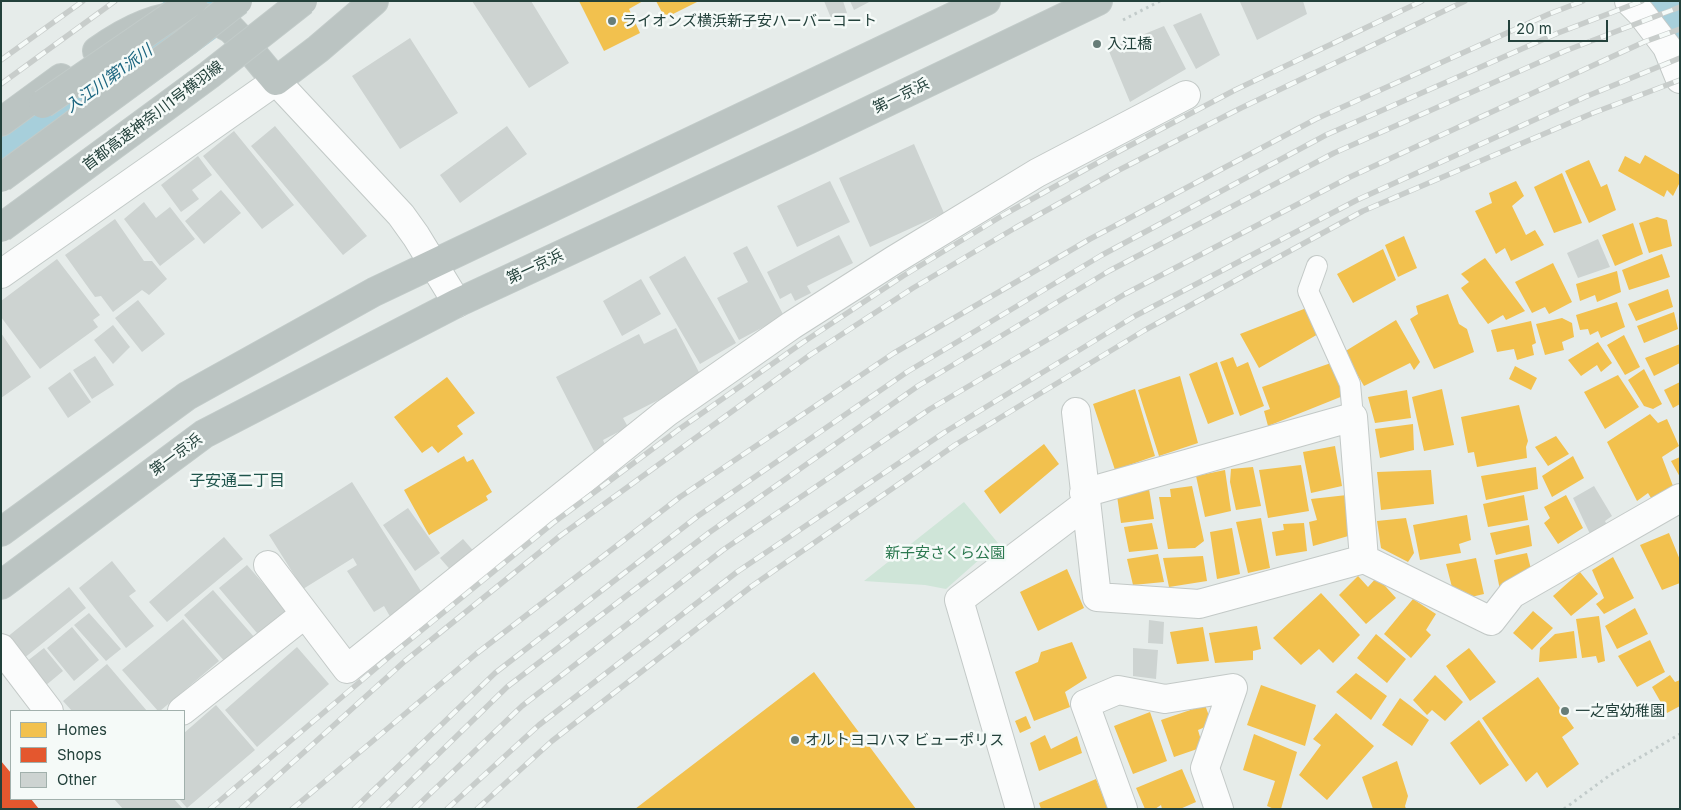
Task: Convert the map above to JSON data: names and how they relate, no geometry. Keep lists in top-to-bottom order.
{
  "streets": {
    "highway": ["第一京浜", "首都高速神奈川1号横羽線"]
  },
  "districts": ["子安通二丁目"],
  "water": ["入江川第1派川"],
  "parks": ["新子安さくら公園"],
  "places": [
    "ライオンズ横浜新子安ハーバーコート",
    "入江橋",
    "一之宮幼稚園",
    "オルトヨコハマ ビューポリス"
  ],
  "legend": ["Homes", "Shops", "Other"],
  "scale_bar": "20 m"
}
